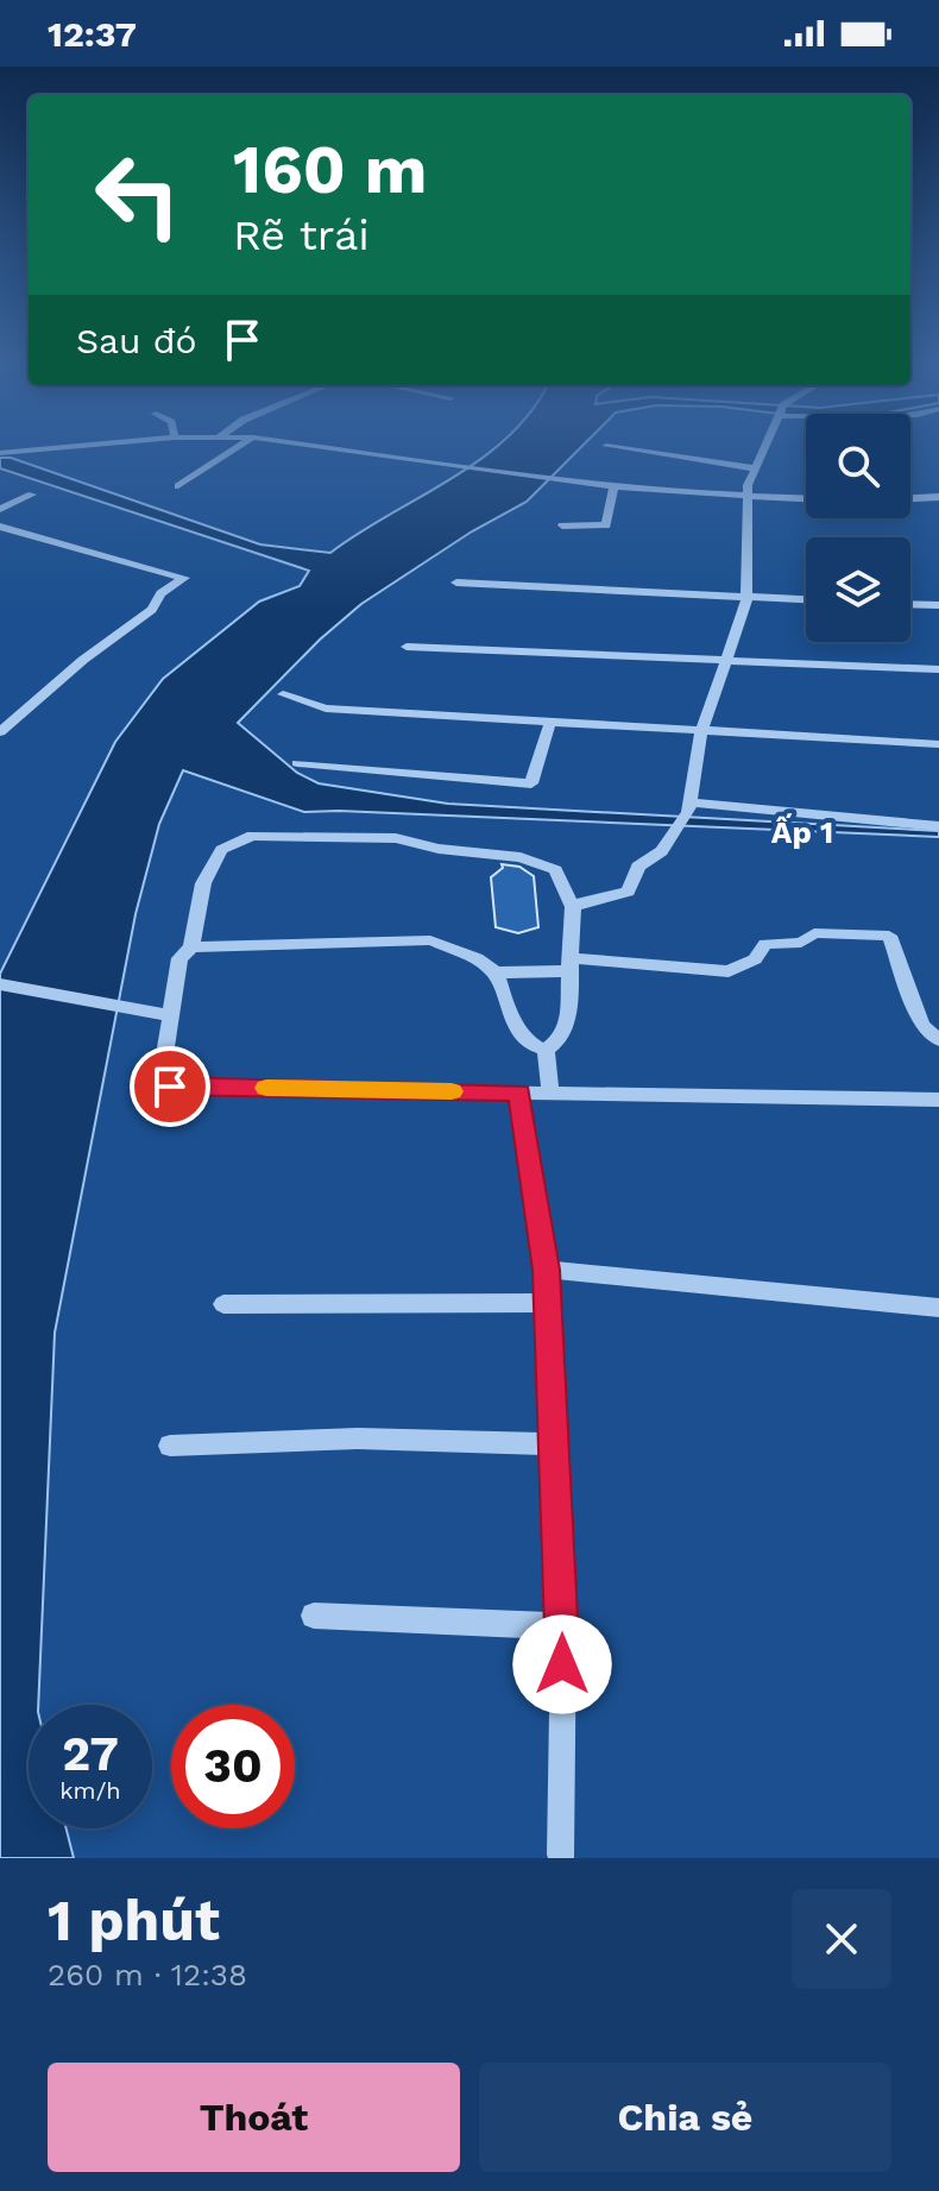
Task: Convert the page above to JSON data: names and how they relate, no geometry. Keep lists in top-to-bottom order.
{
  "districts": ["Ấp 1"],
  "page": {
    "status": "12:37",
    "turn": ["160 m", "Rẽ trái"],
    "then": "Sau đó",
    "speed": "27 km/h",
    "limit": "30",
    "heading": ["1 phút", "260 m · 12:38"],
    "buttons": ["Thoát", "Chia sẻ"]
  }
}
